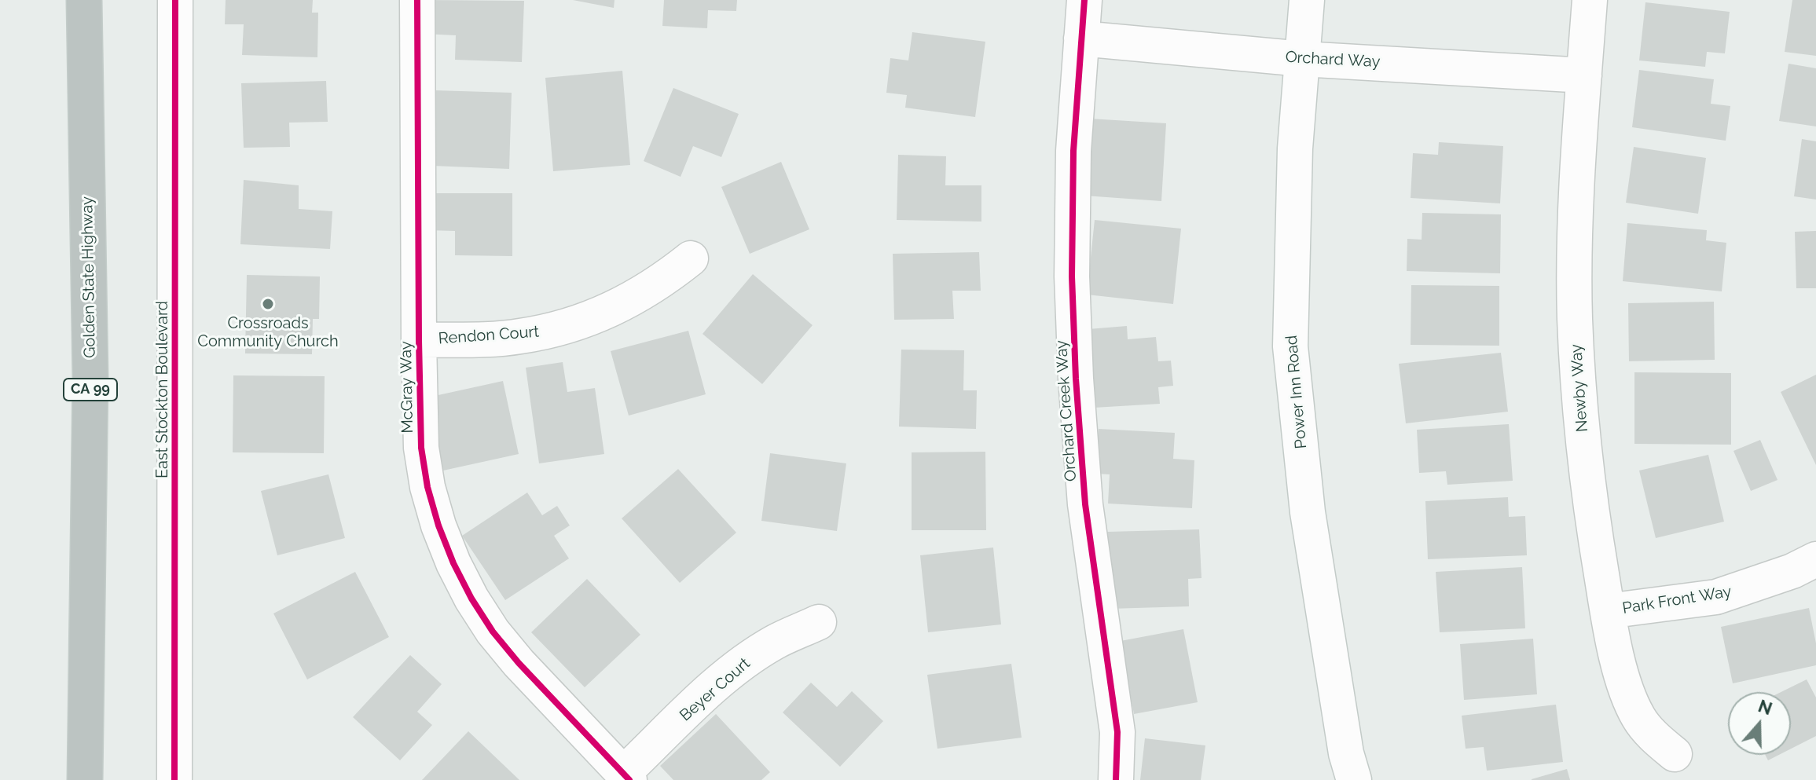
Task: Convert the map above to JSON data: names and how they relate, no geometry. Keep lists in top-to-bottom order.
{
  "streets": {
    "highway": ["Golden State Highway", "CA 99"],
    "street": [
      "Orchard Way",
      "Rendon Court",
      "McGray Way",
      "Newby Way",
      "East Stockton Boulevard",
      "Power Inn Road",
      "Orchard Creek Way",
      "Park Front Way",
      "Beyer Court"
    ]
  },
  "crossings": [
    ["Orchard Way", "Newby Way"],
    ["Orchard Way", "Power Inn Road"],
    ["Orchard Way", "Orchard Creek Way"],
    ["Rendon Court", "McGray Way"],
    ["McGray Way", "Beyer Court"],
    ["Newby Way", "Park Front Way"]
  ],
  "places": ["Crossroads Community Church"],
  "north": "top"
}
